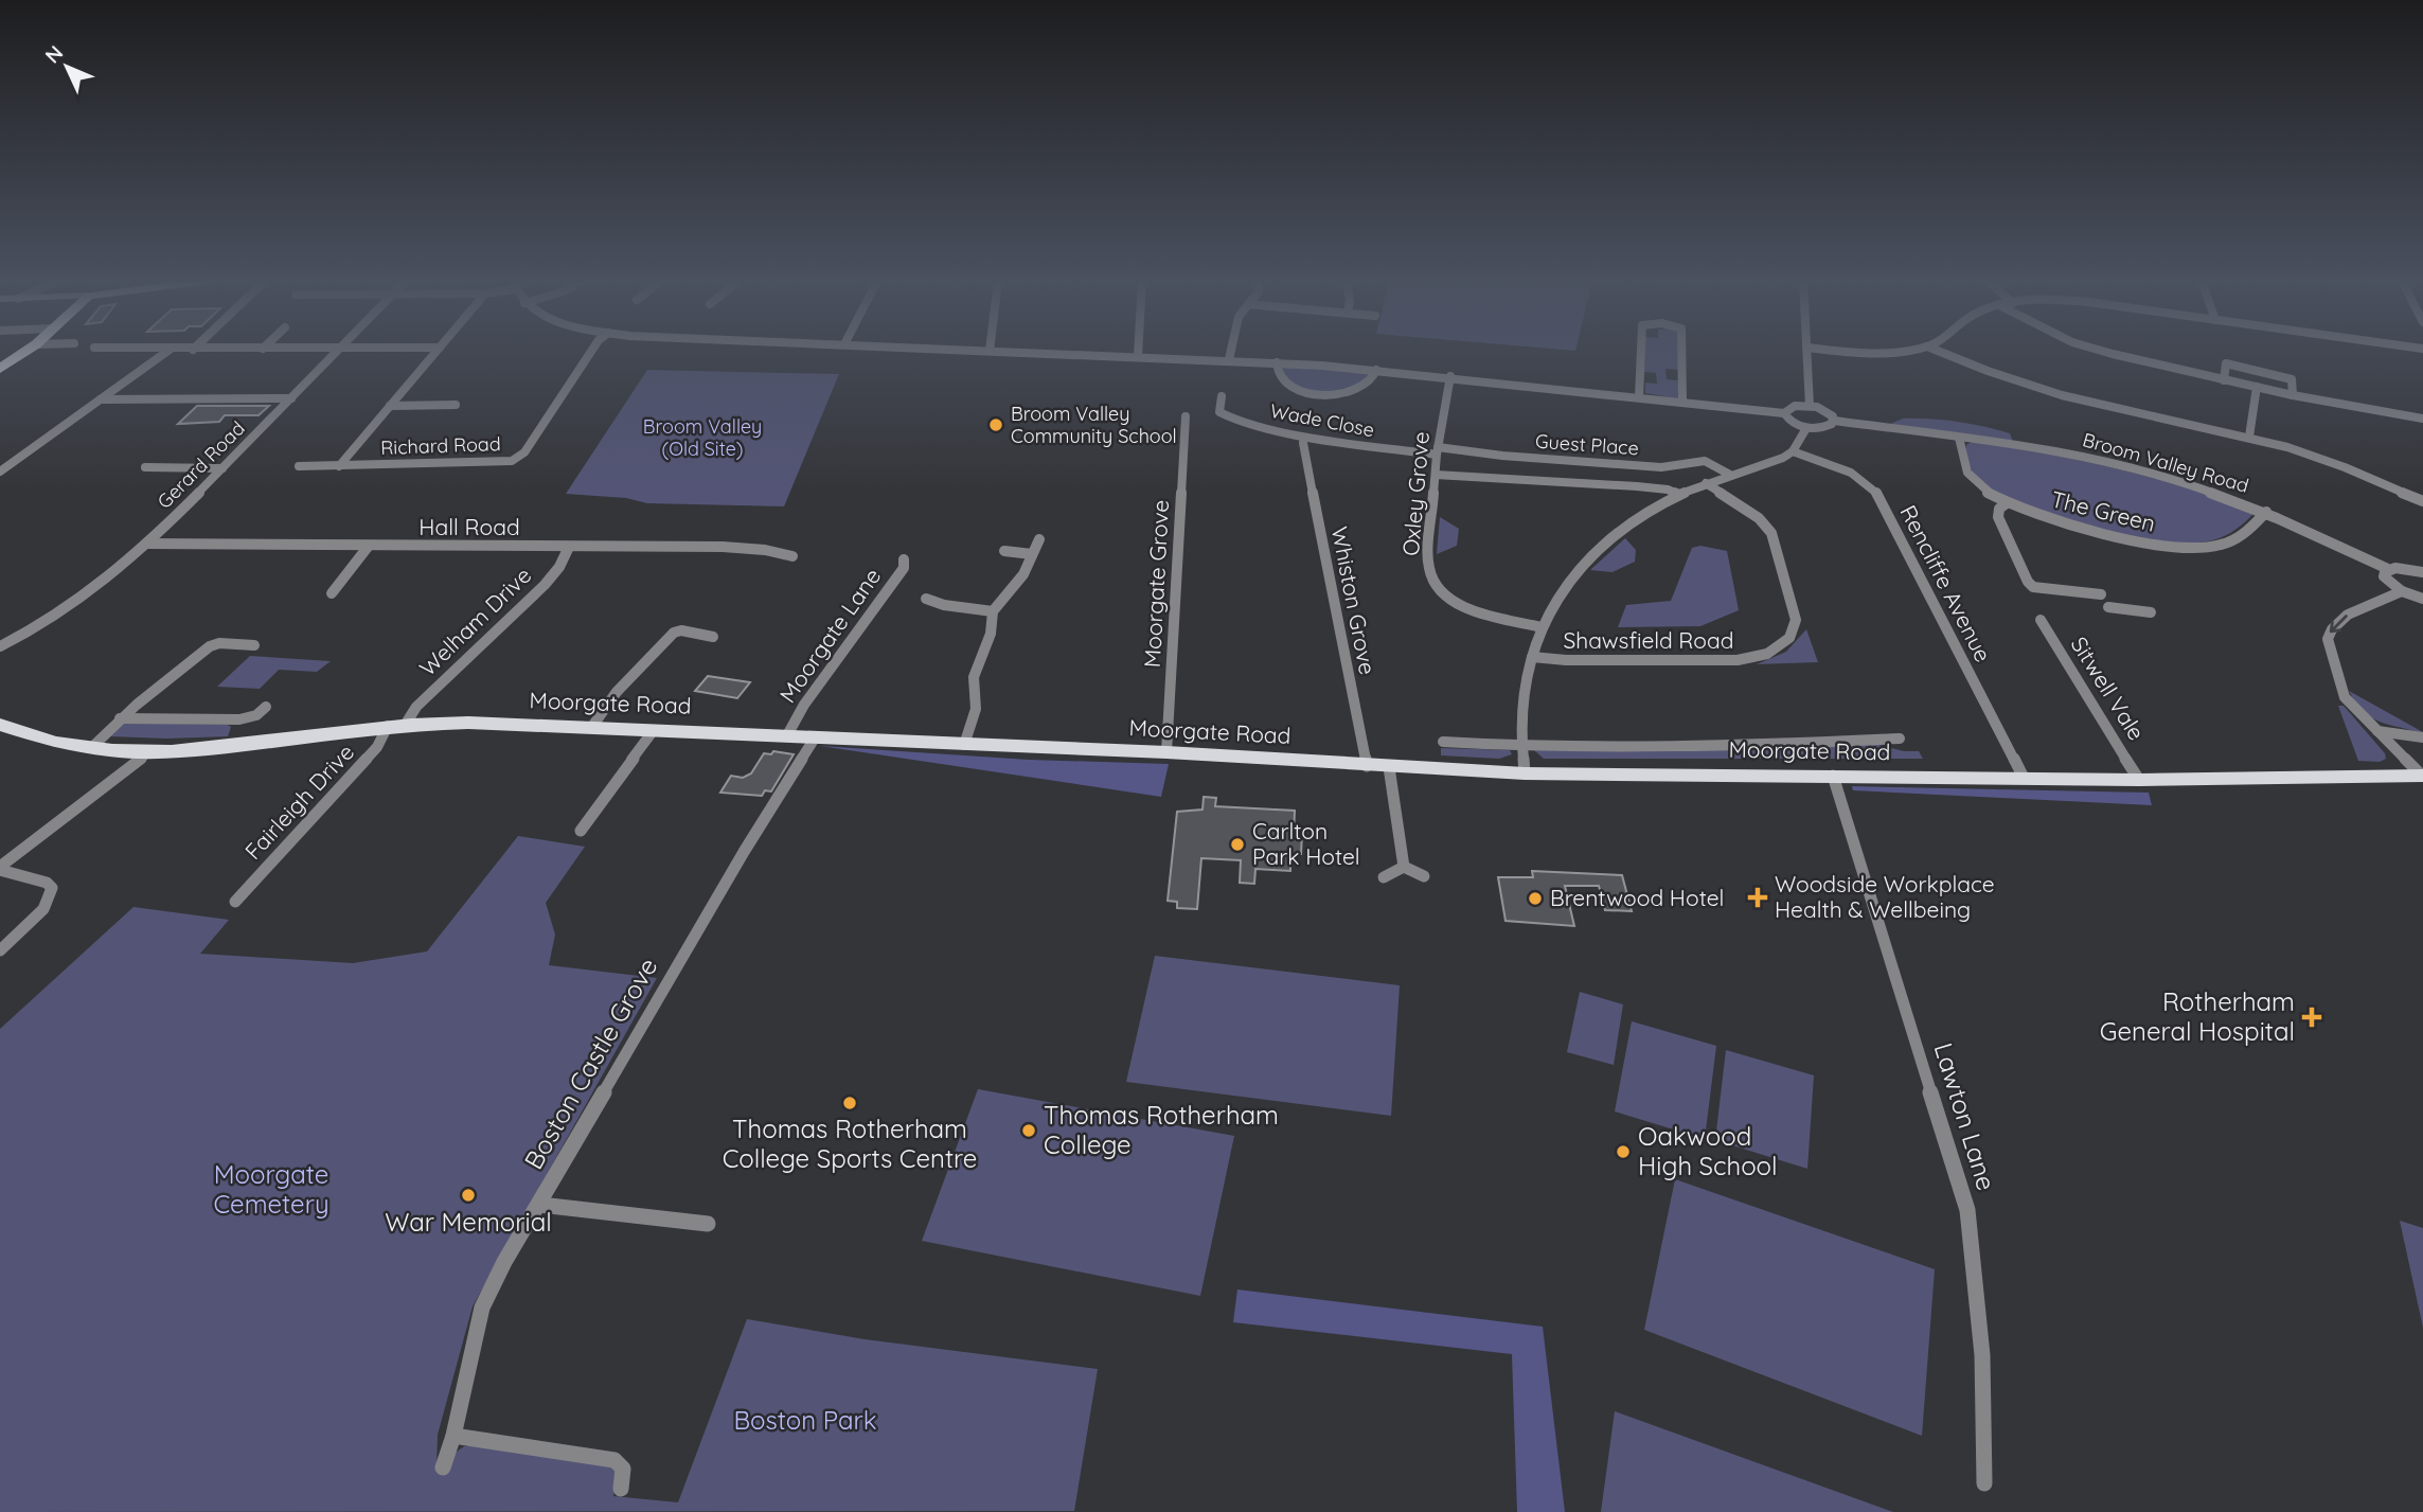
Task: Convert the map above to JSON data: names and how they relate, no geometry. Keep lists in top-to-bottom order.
{
  "streets": {
    "main road": ["Moorgate Road"],
    "street": [
      "Wade Close",
      "Guest Place",
      "Richard Road",
      "Broom Valley Road",
      "Gerard Road",
      "Oxley Grove",
      "The Green",
      "Hall Road",
      "Moorgate Grove",
      "Rencliffe Avenue",
      "Whiston Grove",
      "Welham Drive",
      "Moorgate Lane",
      "Shawsfield Road",
      "Sitwell Vale",
      "Fairleigh Drive",
      "Boston Castle Grove",
      "Lawton Lane"
    ]
  },
  "crossings": [
    ["Wade Close", "Guest Place"],
    ["Wade Close", "Oxley Grove"],
    ["Guest Place", "Oxley Grove"],
    ["Broom Valley Road", "The Green"],
    ["Gerard Road", "Hall Road"],
    ["Hall Road", "Welham Drive"],
    ["Moorgate Grove", "Moorgate Road"],
    ["Rencliffe Avenue", "Moorgate Road"],
    ["Whiston Grove", "Moorgate Road"],
    ["Welham Drive", "Moorgate Road"],
    ["Welham Drive", "Fairleigh Drive"],
    ["Moorgate Lane", "Moorgate Road"],
    ["Sitwell Vale", "Moorgate Road"],
    ["Moorgate Road", "Fairleigh Drive"],
    ["Moorgate Road", "Boston Castle Grove"],
    ["Moorgate Road", "Lawton Lane"]
  ],
  "parks": ["Broom Valley (Old Site)", "Moorgate Cemetery", "Boston Park"],
  "places": {
    "other": [
      "Broom Valley Community School",
      "Carlton Park Hotel",
      "Brentwood Hotel",
      "Thomas Rotherham College Sports Centre",
      "Thomas Rotherham College",
      "Oakwood High School",
      "War Memorial"
    ],
    "health": ["Woodside Workplace Health & Wellbeing", "Rotherham General Hospital"]
  },
  "north": "top left"
}
